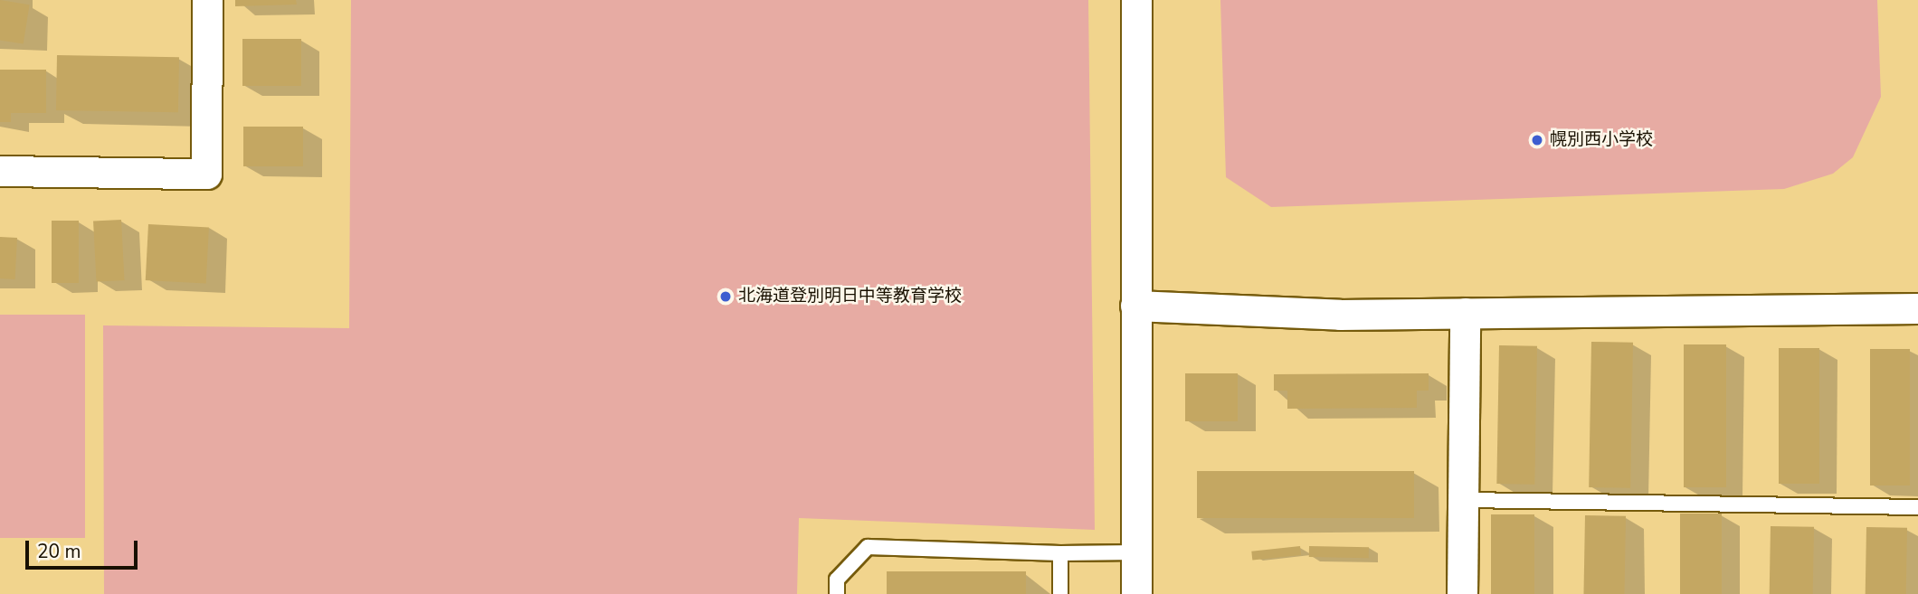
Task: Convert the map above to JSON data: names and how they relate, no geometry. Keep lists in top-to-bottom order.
{
  "places": ["幌別西小学校", "北海道登別明日中等教育学校"],
  "scale_bar": "20 m"
}
